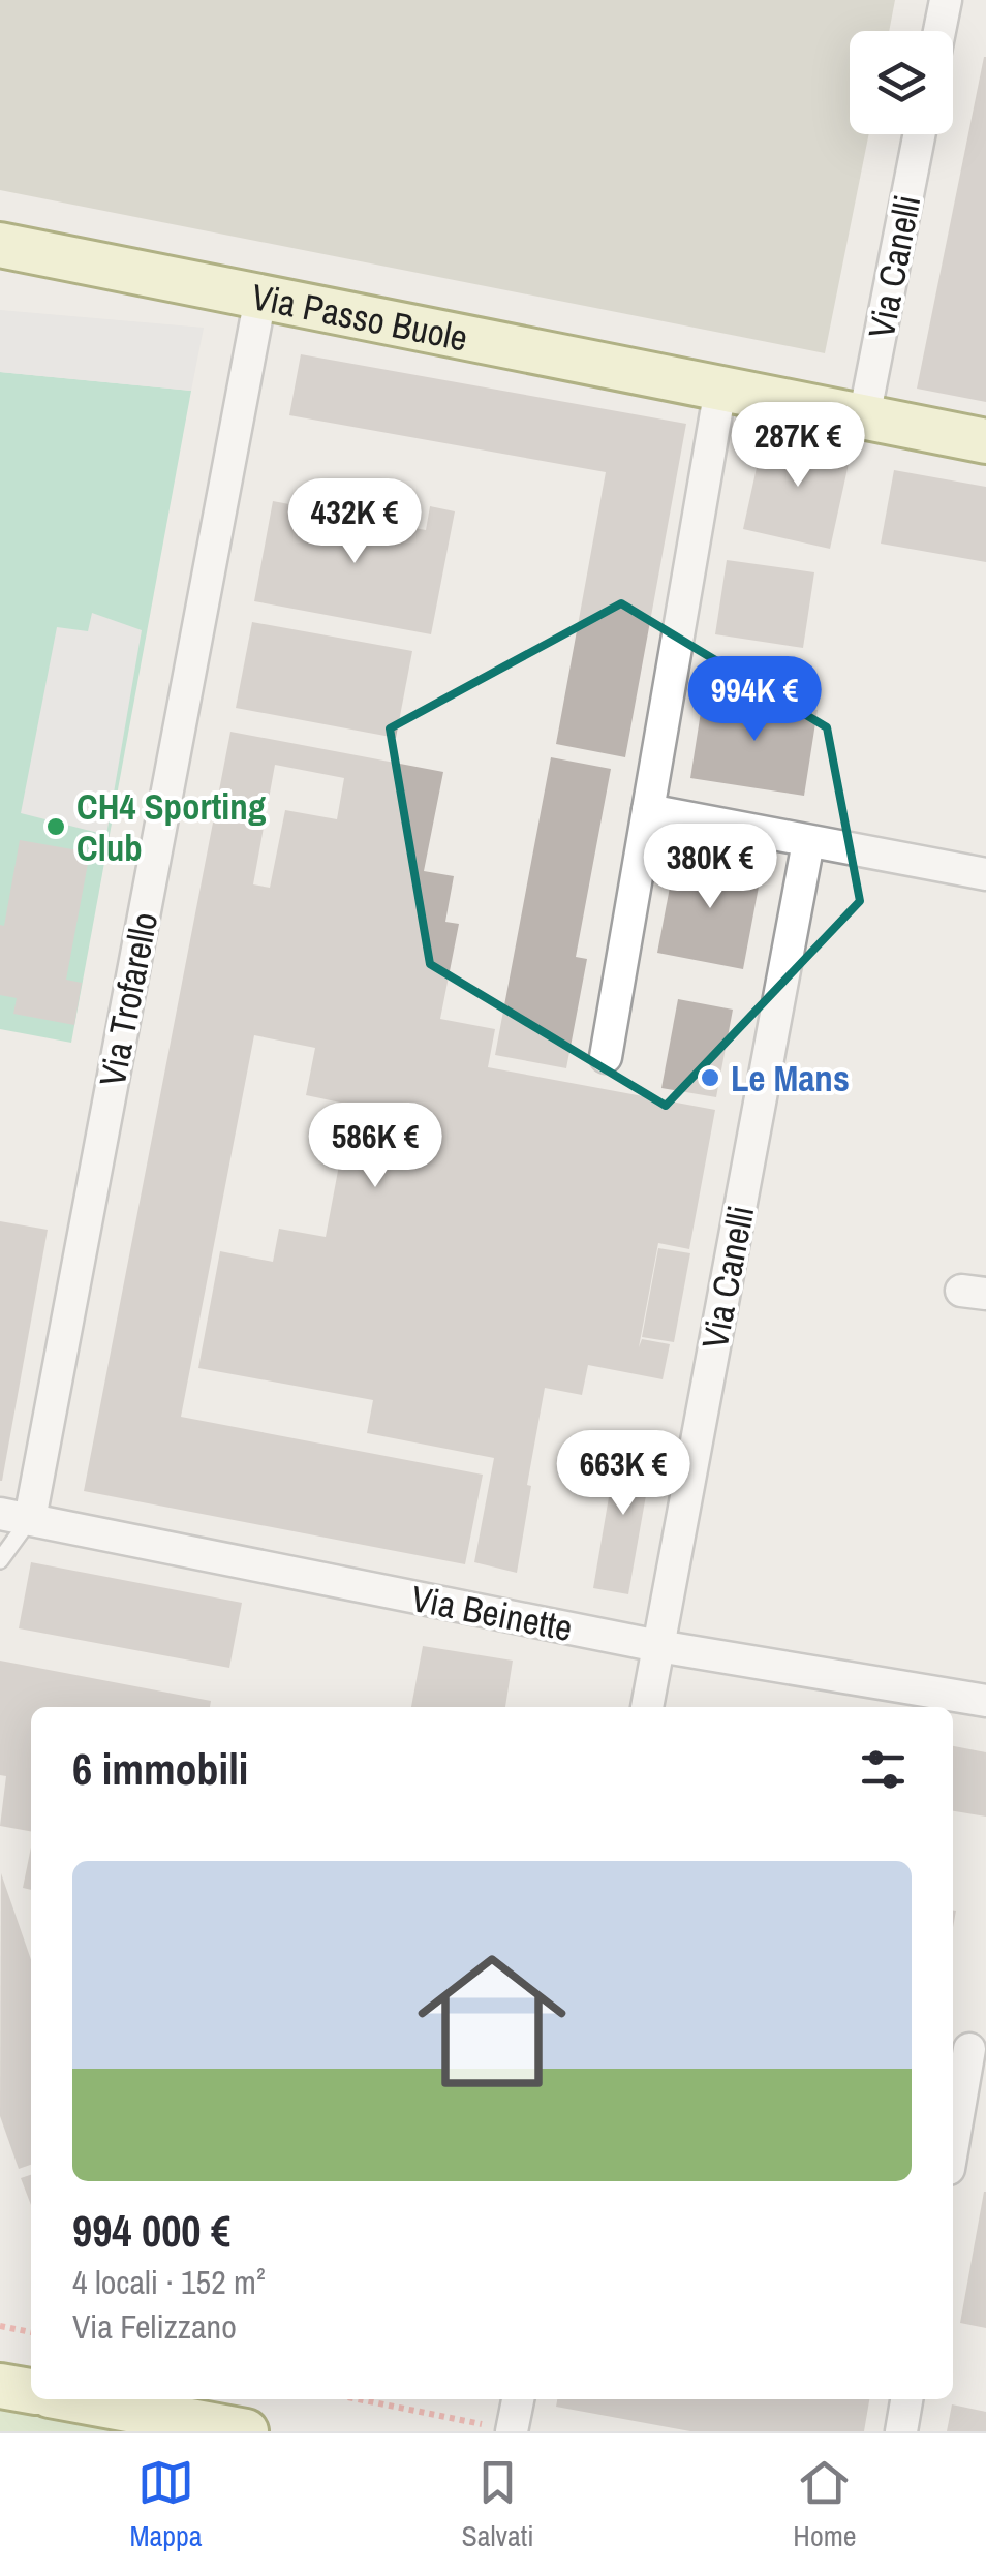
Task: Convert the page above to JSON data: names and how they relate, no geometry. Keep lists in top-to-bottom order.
{
  "streets": {
    "street": [
      "Via Canelli",
      "Via Passo Buole",
      "Via Trofarello",
      "Via Beinette"
    ]
  },
  "crossings": [
    ["Via Canelli", "Via Passo Buole"],
    ["Via Canelli", "Via Beinette"],
    ["Via Passo Buole", "Via Trofarello"],
    ["Via Trofarello", "Via Beinette"]
  ],
  "places": ["CH4 Sporting Club", "Le Mans"],
  "page": {
    "price": [
      "287K €",
      "432K €",
      "994K €",
      "380K €",
      "586K €",
      "663K €"
    ],
    "heading": "6 immobili",
    "list": [
      {
        "name": "994 000 €",
        "note": "4 locali · 152 m² · Via Felizzano"
      }
    ],
    "tabs": ["Mappa", "Salvati", "Home"]
  }
}
